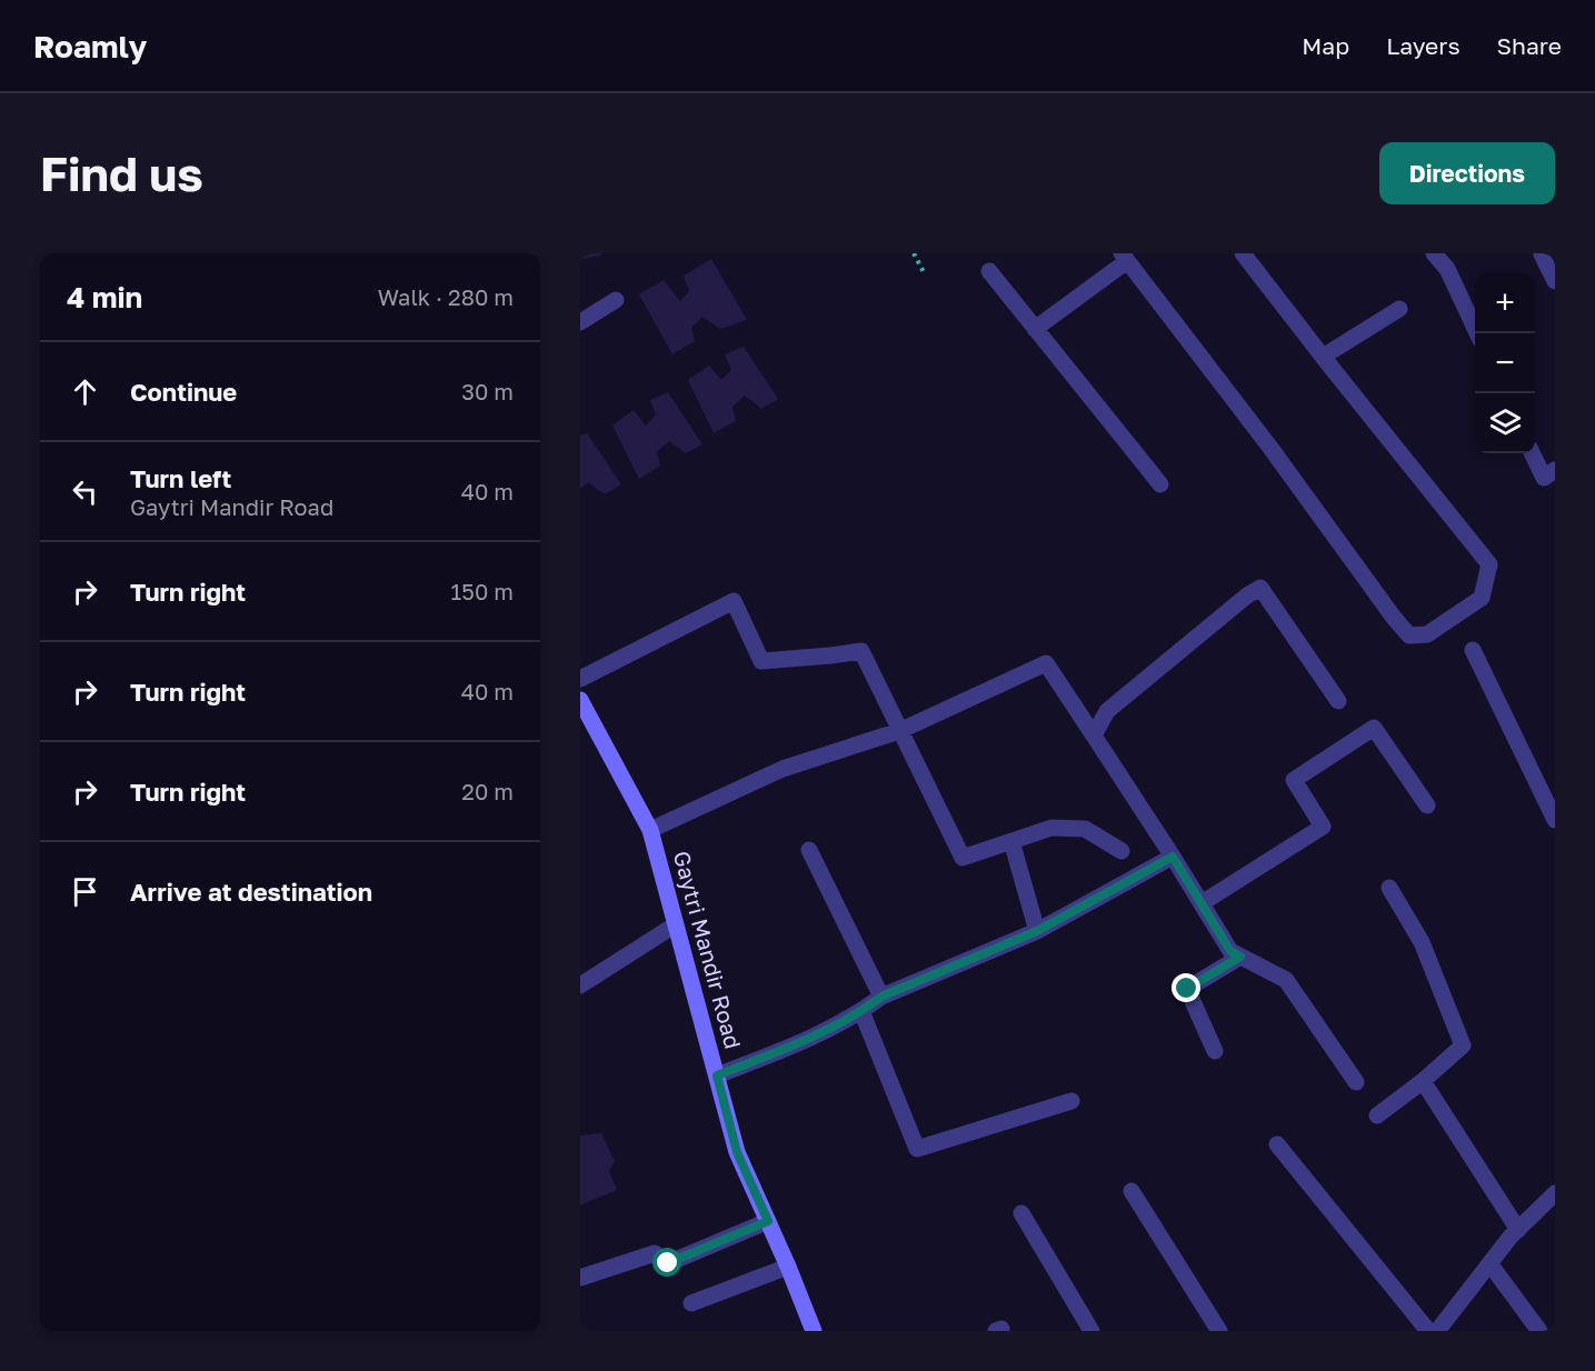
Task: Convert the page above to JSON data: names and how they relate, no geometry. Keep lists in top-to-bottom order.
{
  "streets": {
    "street": ["Gaytri Mandir Road"]
  },
  "page": {
    "header": "Roamly",
    "nav": ["Map", "Layers", "Share"],
    "buttons": "Directions",
    "title": "Find us",
    "heading": ["4 min", "Walk · 280 m"],
    "map_buttons": ["+", "−"],
    "list": [
      ["Continue", "30 m"],
      ["Turn left", "Gaytri Mandir Road", "40 m"],
      ["Turn right", "150 m"],
      ["Turn right", "40 m"],
      ["Turn right", "20 m"],
      "Arrive at destination"
    ]
  }
}
